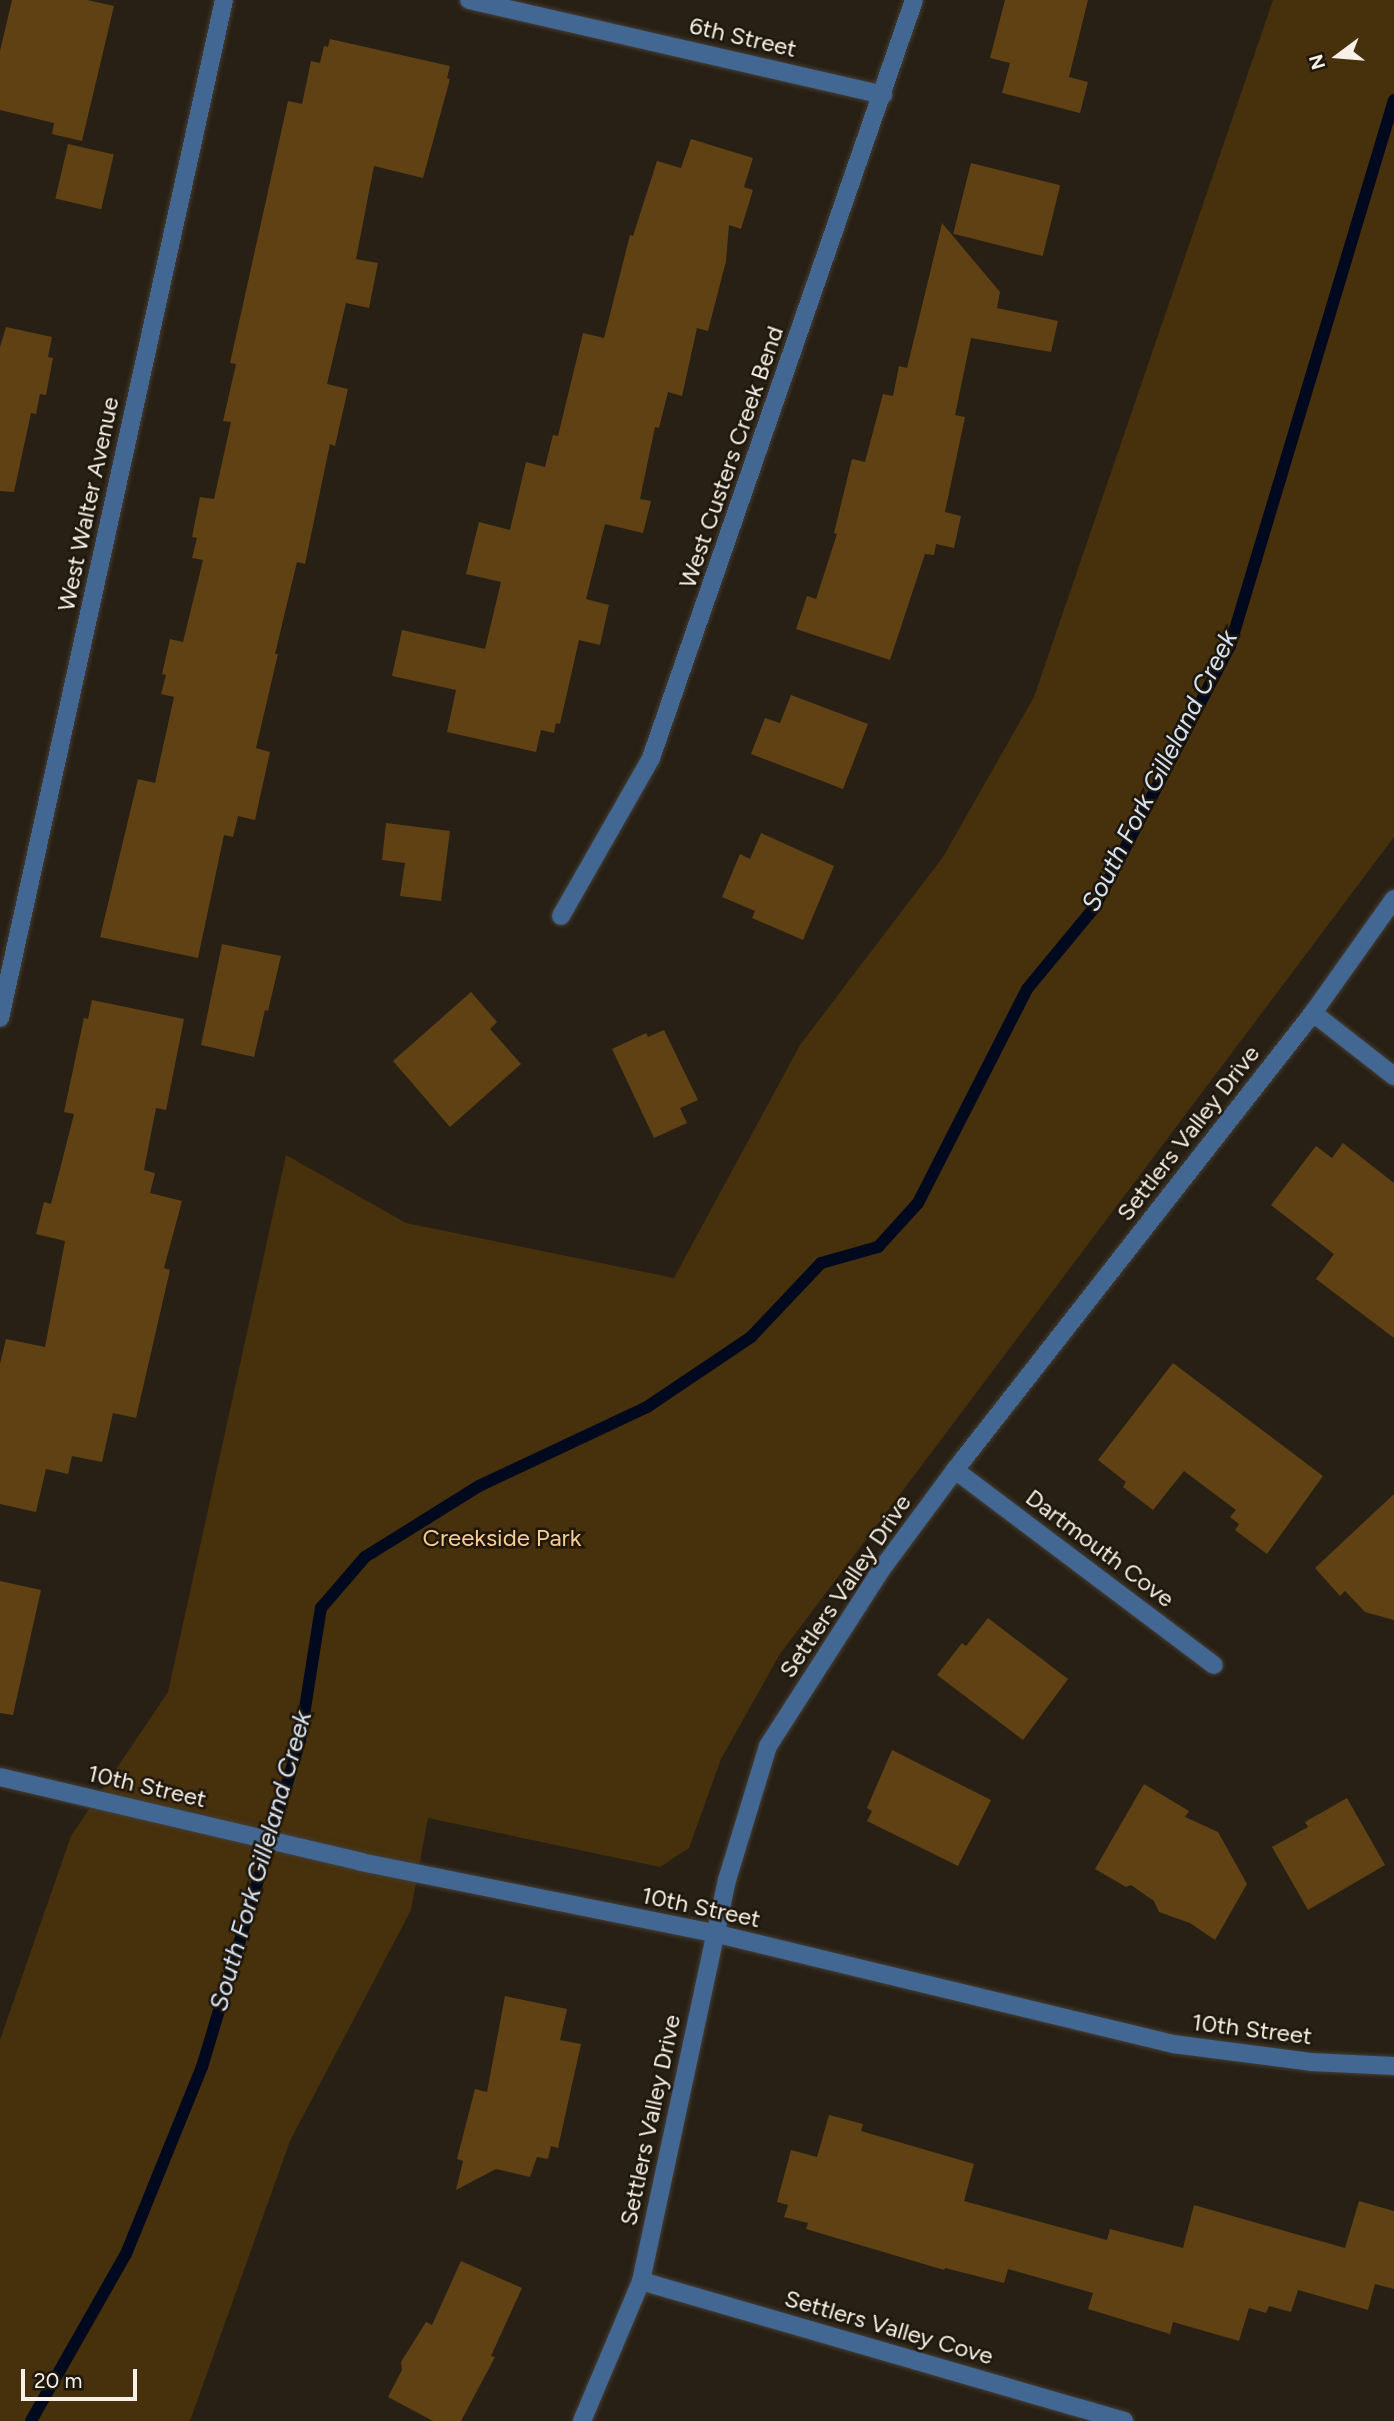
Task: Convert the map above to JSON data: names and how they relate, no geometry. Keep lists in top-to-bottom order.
{
  "streets": {
    "street": [
      "6th Street",
      "West Custers Creek Bend",
      "West Walter Avenue",
      "Settlers Valley Drive",
      "Dartmouth Cove",
      "10th Street",
      "Settlers Valley Cove"
    ]
  },
  "crossings": [
    ["6th Street", "West Custers Creek Bend"],
    ["Settlers Valley Drive", "Dartmouth Cove"],
    ["Settlers Valley Drive", "10th Street"],
    ["Settlers Valley Drive", "Settlers Valley Cove"]
  ],
  "water": ["South Fork Gilleland Creek"],
  "parks": ["Creekside Park"],
  "scale_bar": "20 m",
  "north": "left"
}
